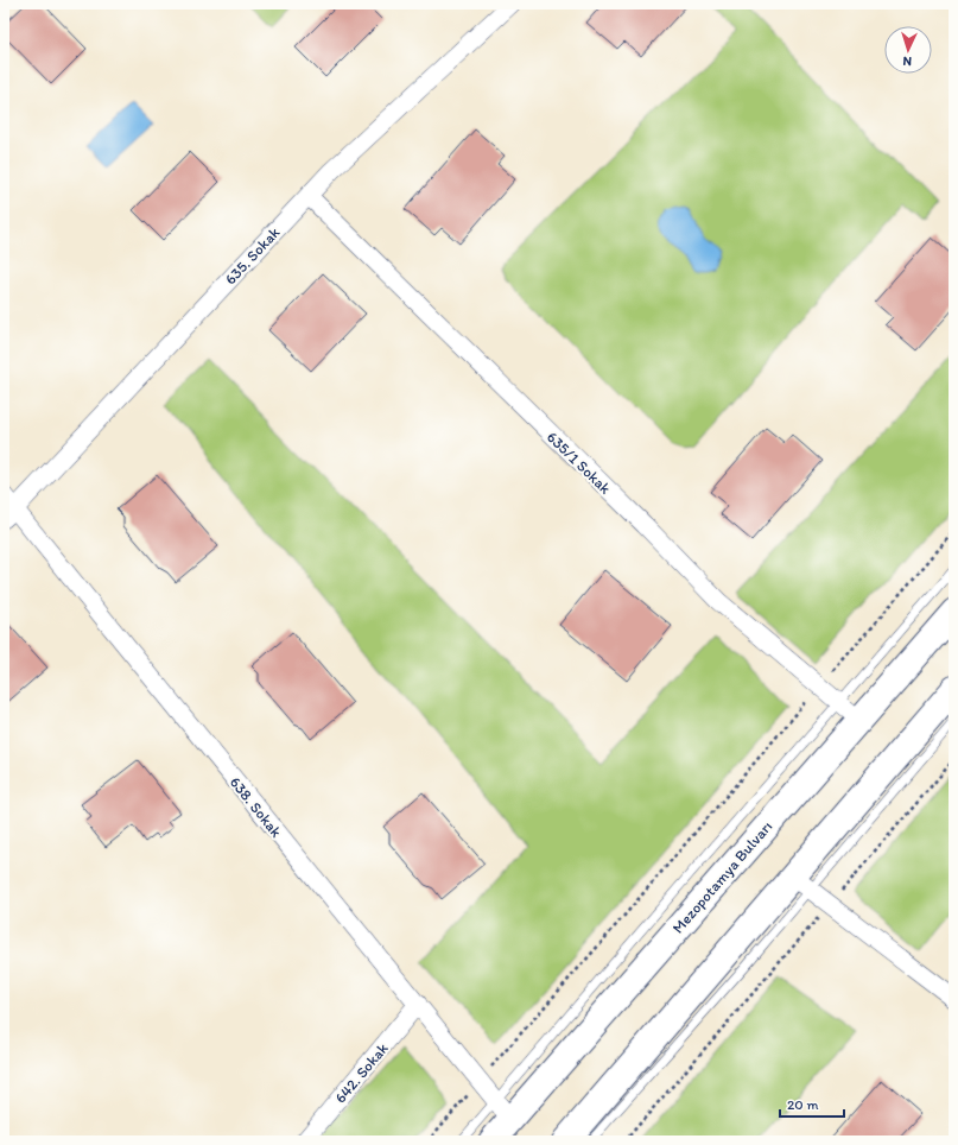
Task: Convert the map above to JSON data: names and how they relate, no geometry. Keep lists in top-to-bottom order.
{
  "streets": {
    "main road": ["Mezopotamya Bulvarı"],
    "street": [
      "635. Sokak",
      "635/1 Sokak",
      "638. Sokak",
      "642. Sokak"
    ]
  },
  "crossings": [
    ["635. Sokak", "635/1 Sokak"],
    ["635. Sokak", "638. Sokak"],
    ["635/1 Sokak", "Mezopotamya Bulvarı"],
    ["638. Sokak", "Mezopotamya Bulvarı"],
    ["638. Sokak", "642. Sokak"]
  ],
  "scale_bar": "20 m",
  "north": "bottom"
}
